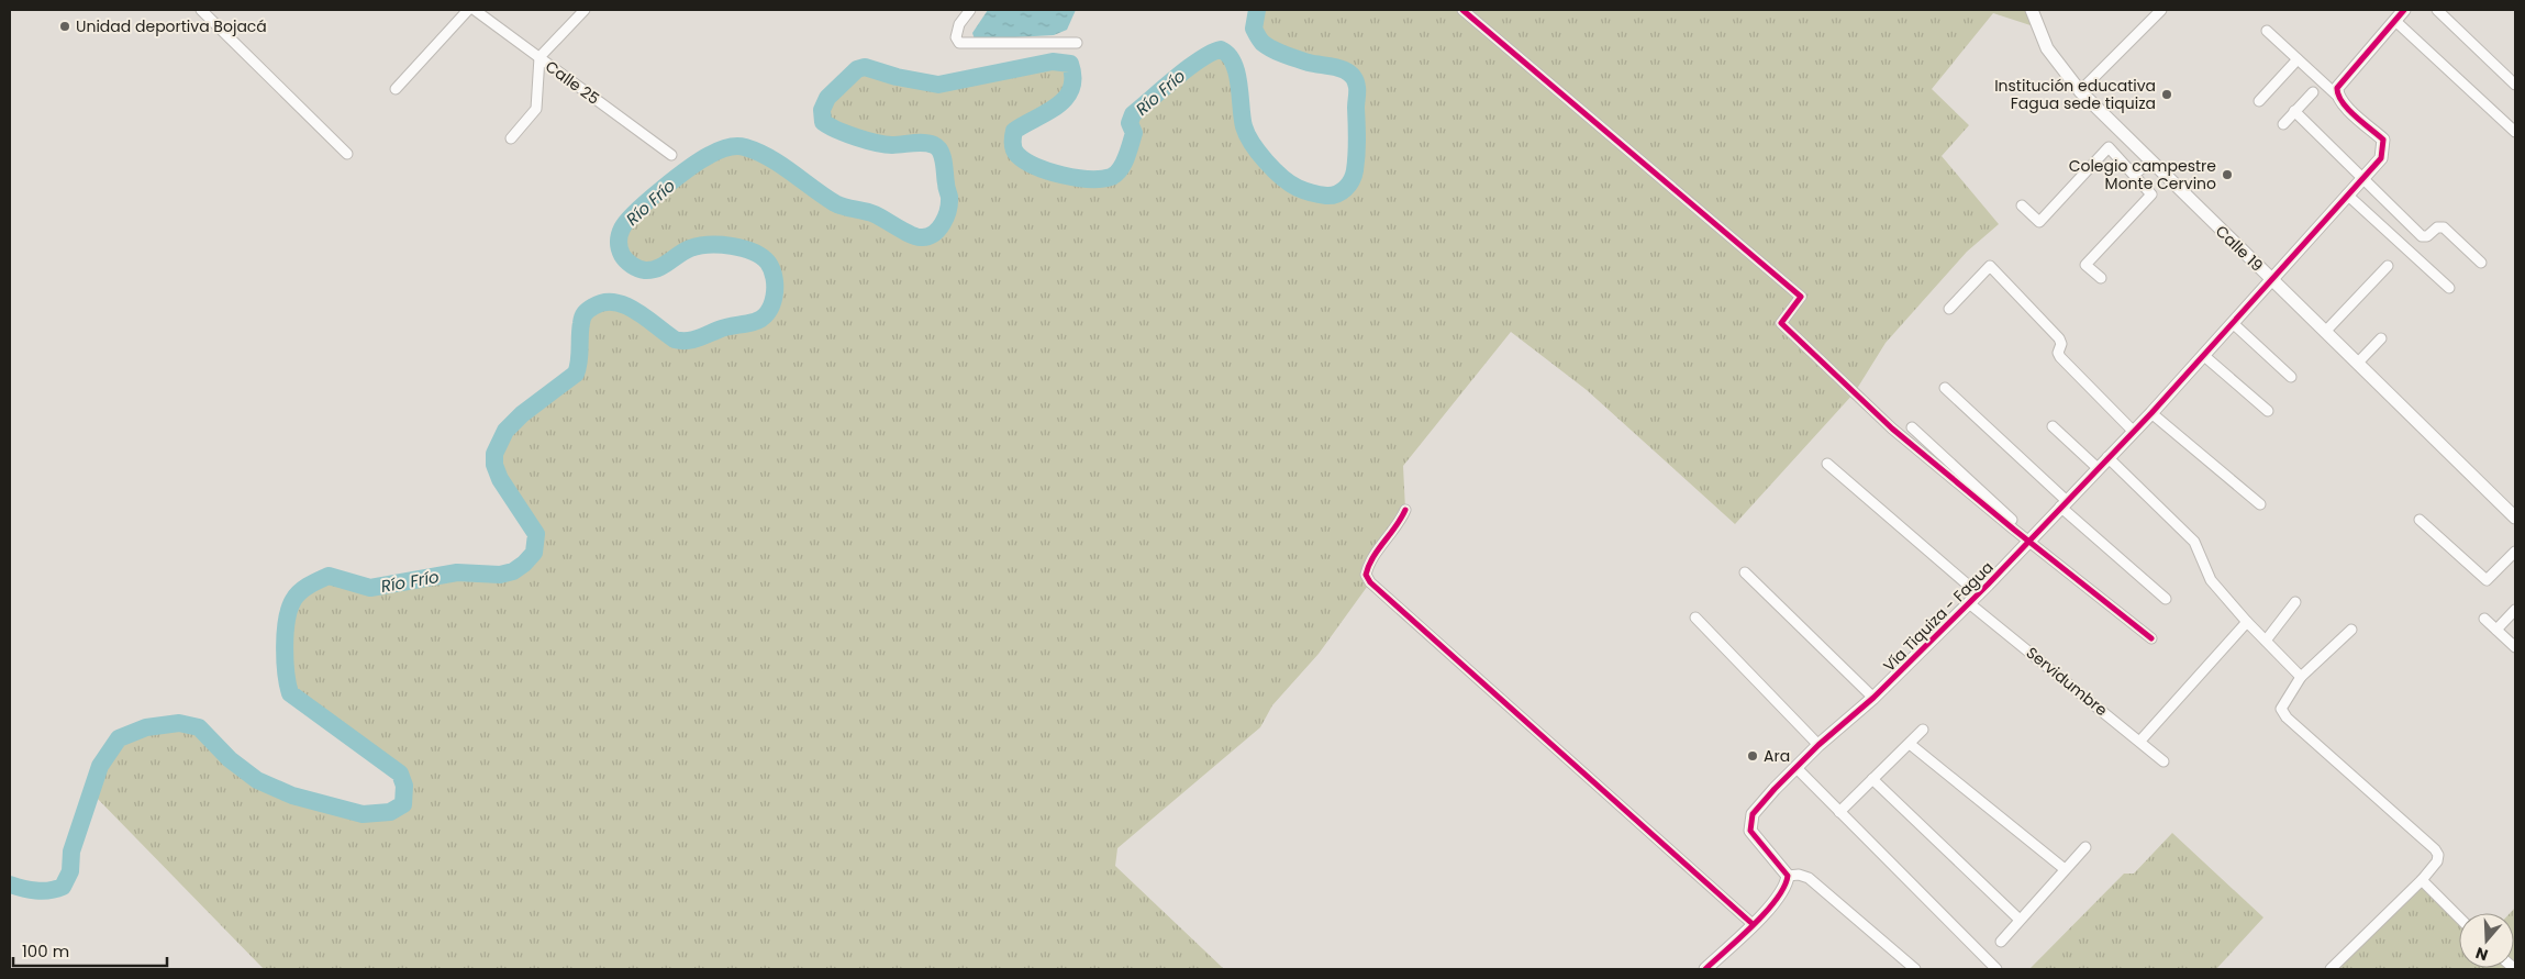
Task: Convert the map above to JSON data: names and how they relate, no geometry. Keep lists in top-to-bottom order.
{
  "streets": {
    "street": [
      "Calle 25",
      "Calle 19",
      "Vía Tiquiza - Fagua",
      "Servidumbre"
    ]
  },
  "crossings": [
    ["Calle 19", "Vía Tiquiza - Fagua"],
    ["Vía Tiquiza - Fagua", "Servidumbre"]
  ],
  "water": ["Río Frío"],
  "places": [
    "Unidad deportiva Bojacá",
    "Institución educativa Fagua sede tiquiza",
    "Colegio campestre Monte Cervino",
    "Ara"
  ],
  "scale_bar": "100 m",
  "north": "bottom"
}
